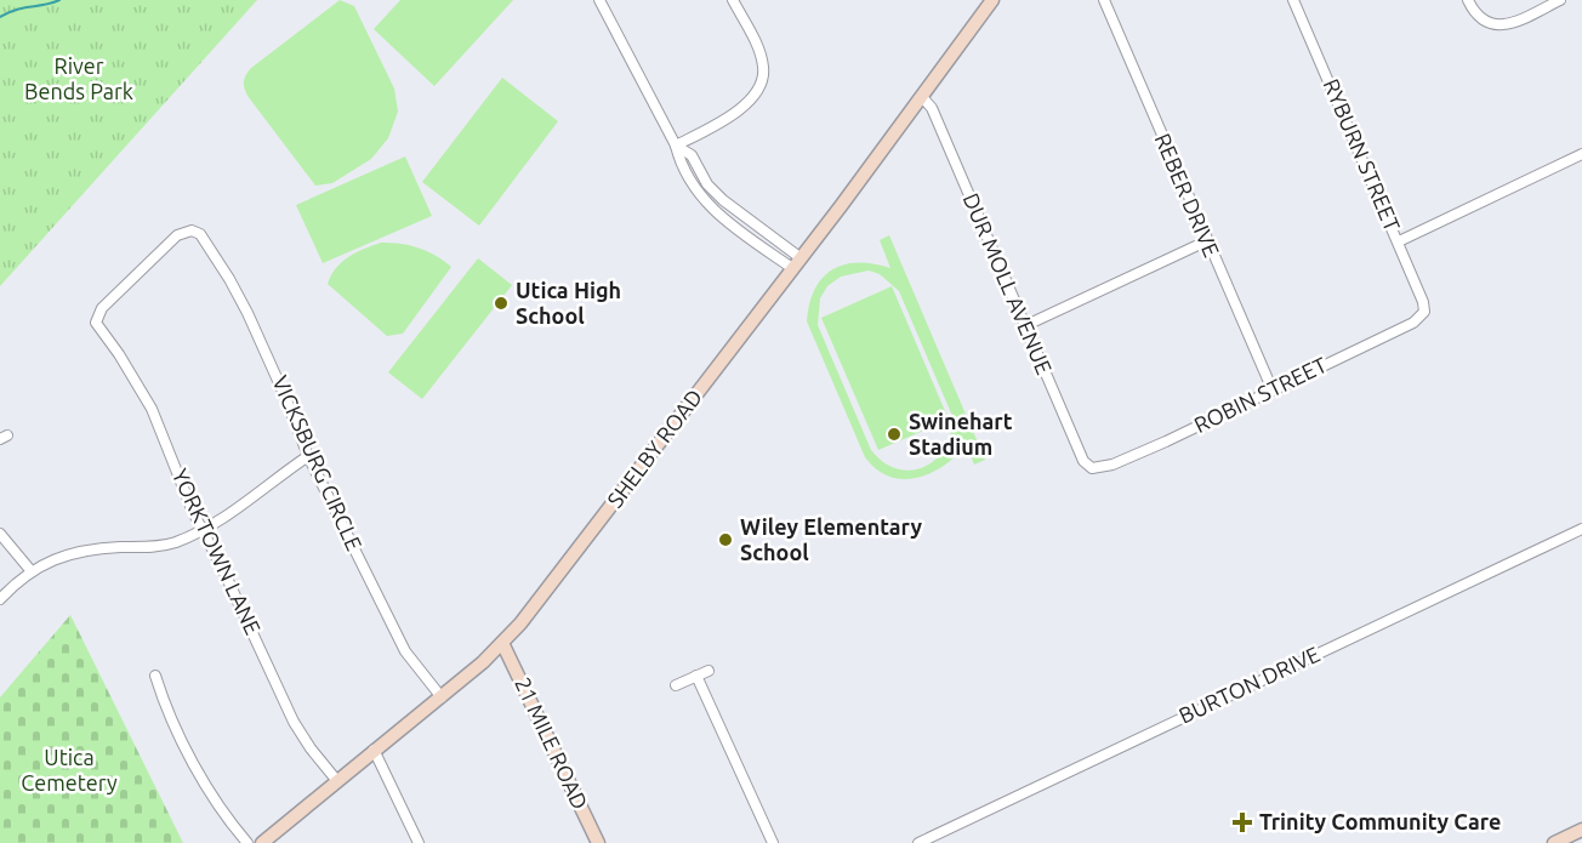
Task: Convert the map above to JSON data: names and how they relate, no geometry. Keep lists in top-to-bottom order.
{
  "streets": {
    "street": [
      "RYBURN STREET",
      "REBER DRIVE",
      "DUR MOLL AVENUE",
      "ROBIN STREET",
      "SHELBY ROAD",
      "VICKSBURG CIRCLE",
      "YORKTOWN LANE",
      "BURTON DRIVE",
      "21 MILE ROAD"
    ]
  },
  "crossings": [
    ["RYBURN STREET", "ROBIN STREET"],
    ["REBER DRIVE", "ROBIN STREET"],
    ["DUR MOLL AVENUE", "ROBIN STREET"],
    ["DUR MOLL AVENUE", "SHELBY ROAD"],
    ["SHELBY ROAD", "VICKSBURG CIRCLE"],
    ["SHELBY ROAD", "YORKTOWN LANE"],
    ["SHELBY ROAD", "21 MILE ROAD"],
    ["VICKSBURG CIRCLE", "YORKTOWN LANE"]
  ],
  "parks": ["River Bends Park", "Utica Cemetery"],
  "places": {
    "other": ["Utica High School", "Swinehart Stadium", "Wiley Elementary School"],
    "health": ["Trinity Community Care"]
  }
}
